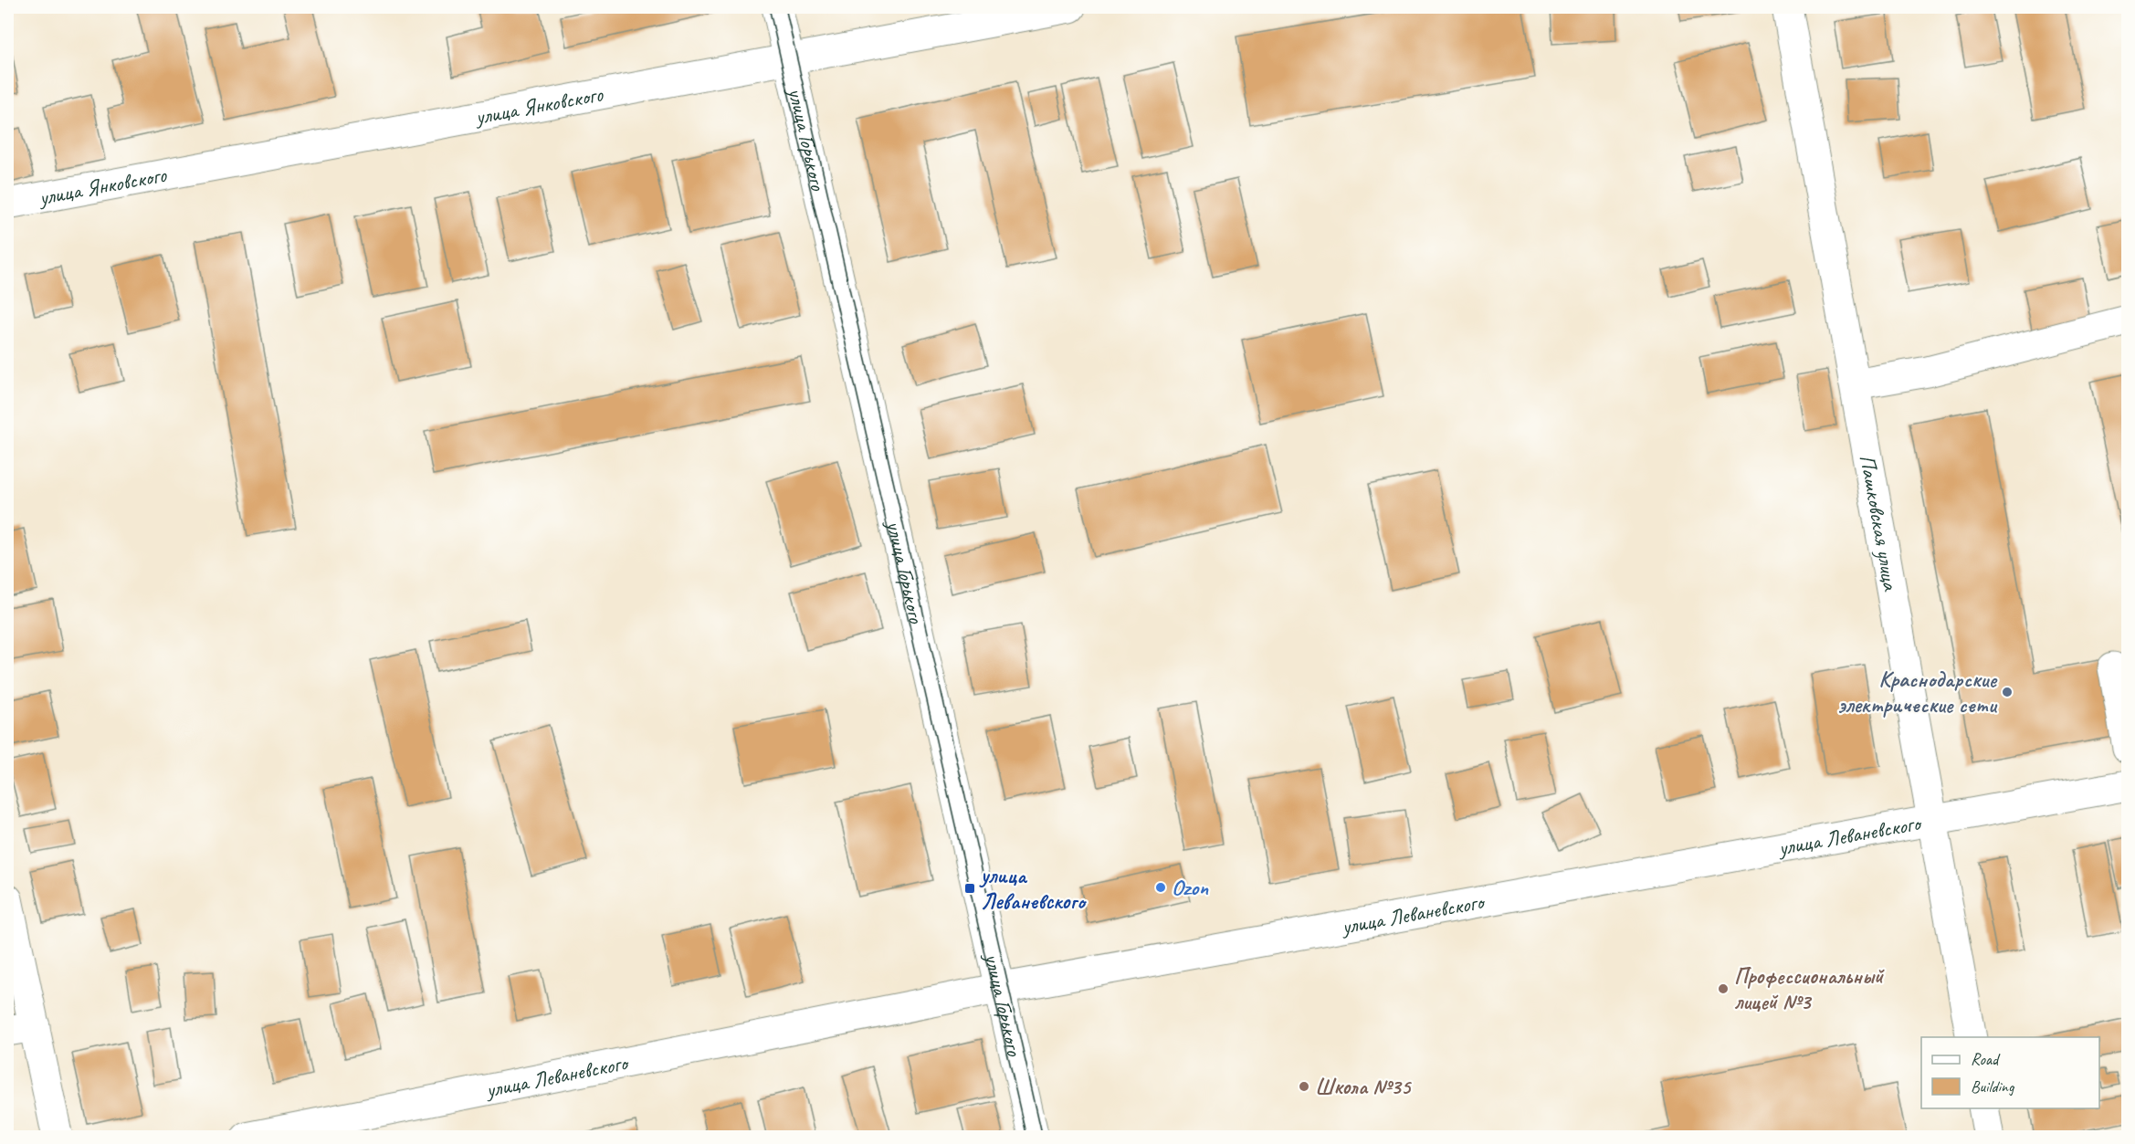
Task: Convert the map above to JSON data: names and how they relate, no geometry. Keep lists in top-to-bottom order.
{
  "streets": {
    "street": [
      "улица Янковского",
      "улица Горького",
      "Пашковская улица",
      "улица Леваневского"
    ]
  },
  "crossings": [
    ["улица Янковского", "улица Горького"],
    ["улица Горького", "улица Леваневского"],
    ["Пашковская улица", "улица Леваневского"]
  ],
  "places": {
    "other": [
      "Краснодарские электрические сети",
      "Ozon",
      "Профессиональный лицей №3",
      "Школа №35"
    ],
    "transit": ["улица Леваневского"]
  },
  "legend": ["Road", "Building"]
}
